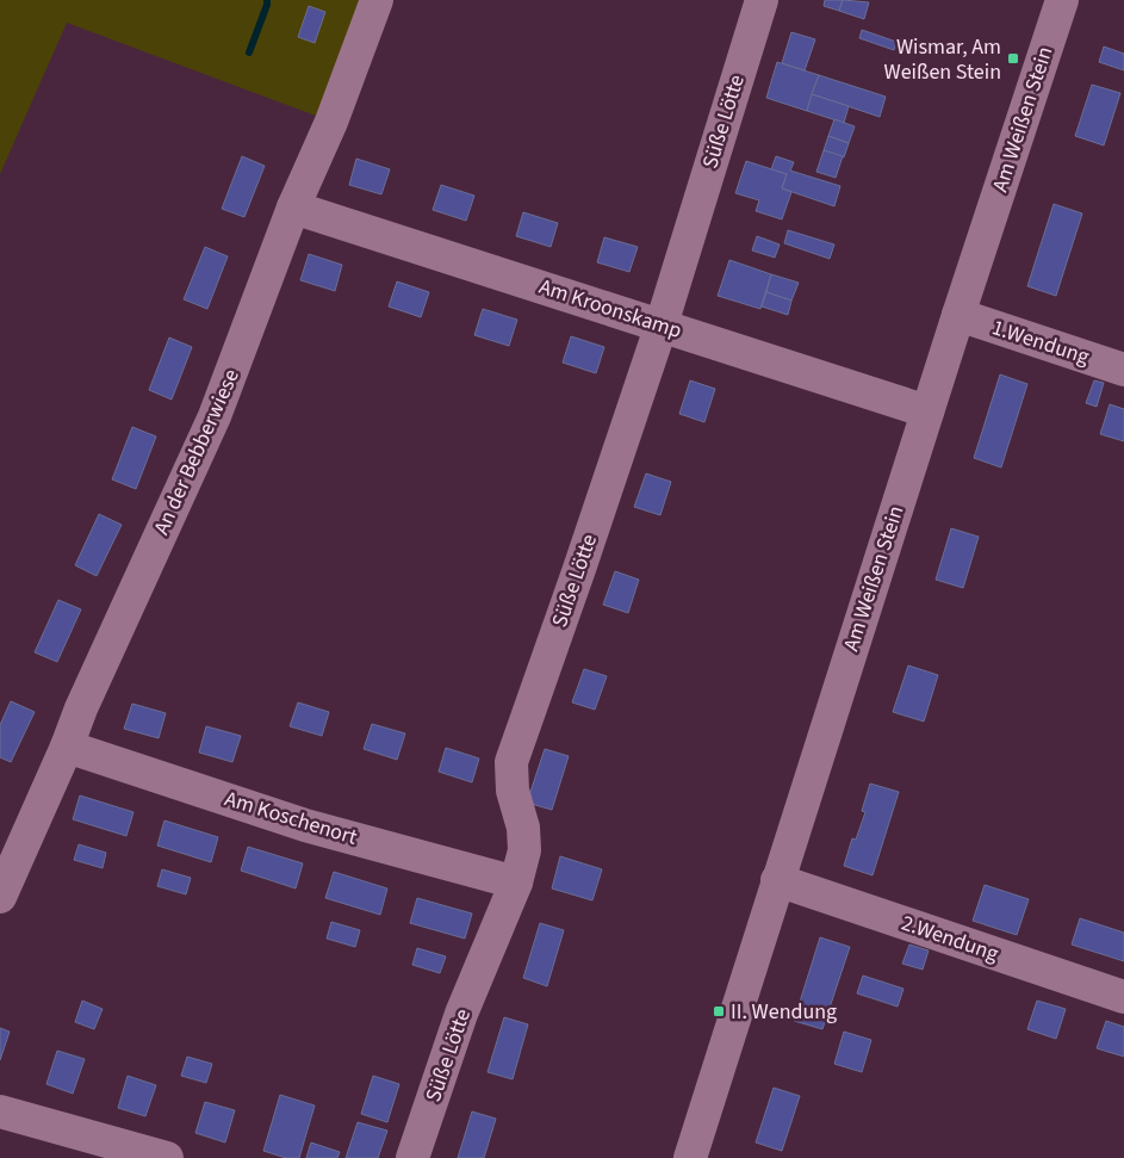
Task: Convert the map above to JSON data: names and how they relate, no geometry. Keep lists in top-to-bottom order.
{
  "streets": {
    "street": [
      "Am Weißen Stein",
      "Süße Lötte",
      "Am Kroonskamp",
      "1.Wendung",
      "An der Bebberwiese",
      "Am Koschenort",
      "2.Wendung"
    ]
  },
  "crossings": [
    ["Am Weißen Stein", "Am Kroonskamp"],
    ["Am Weißen Stein", "1.Wendung"],
    ["Am Weißen Stein", "2.Wendung"],
    ["Süße Lötte", "Am Kroonskamp"],
    ["Süße Lötte", "Am Koschenort"],
    ["Am Kroonskamp", "An der Bebberwiese"],
    ["An der Bebberwiese", "Am Koschenort"]
  ],
  "places": {
    "transit": ["Wismar, Am Weißen Stein", "II. Wendung"]
  }
}
